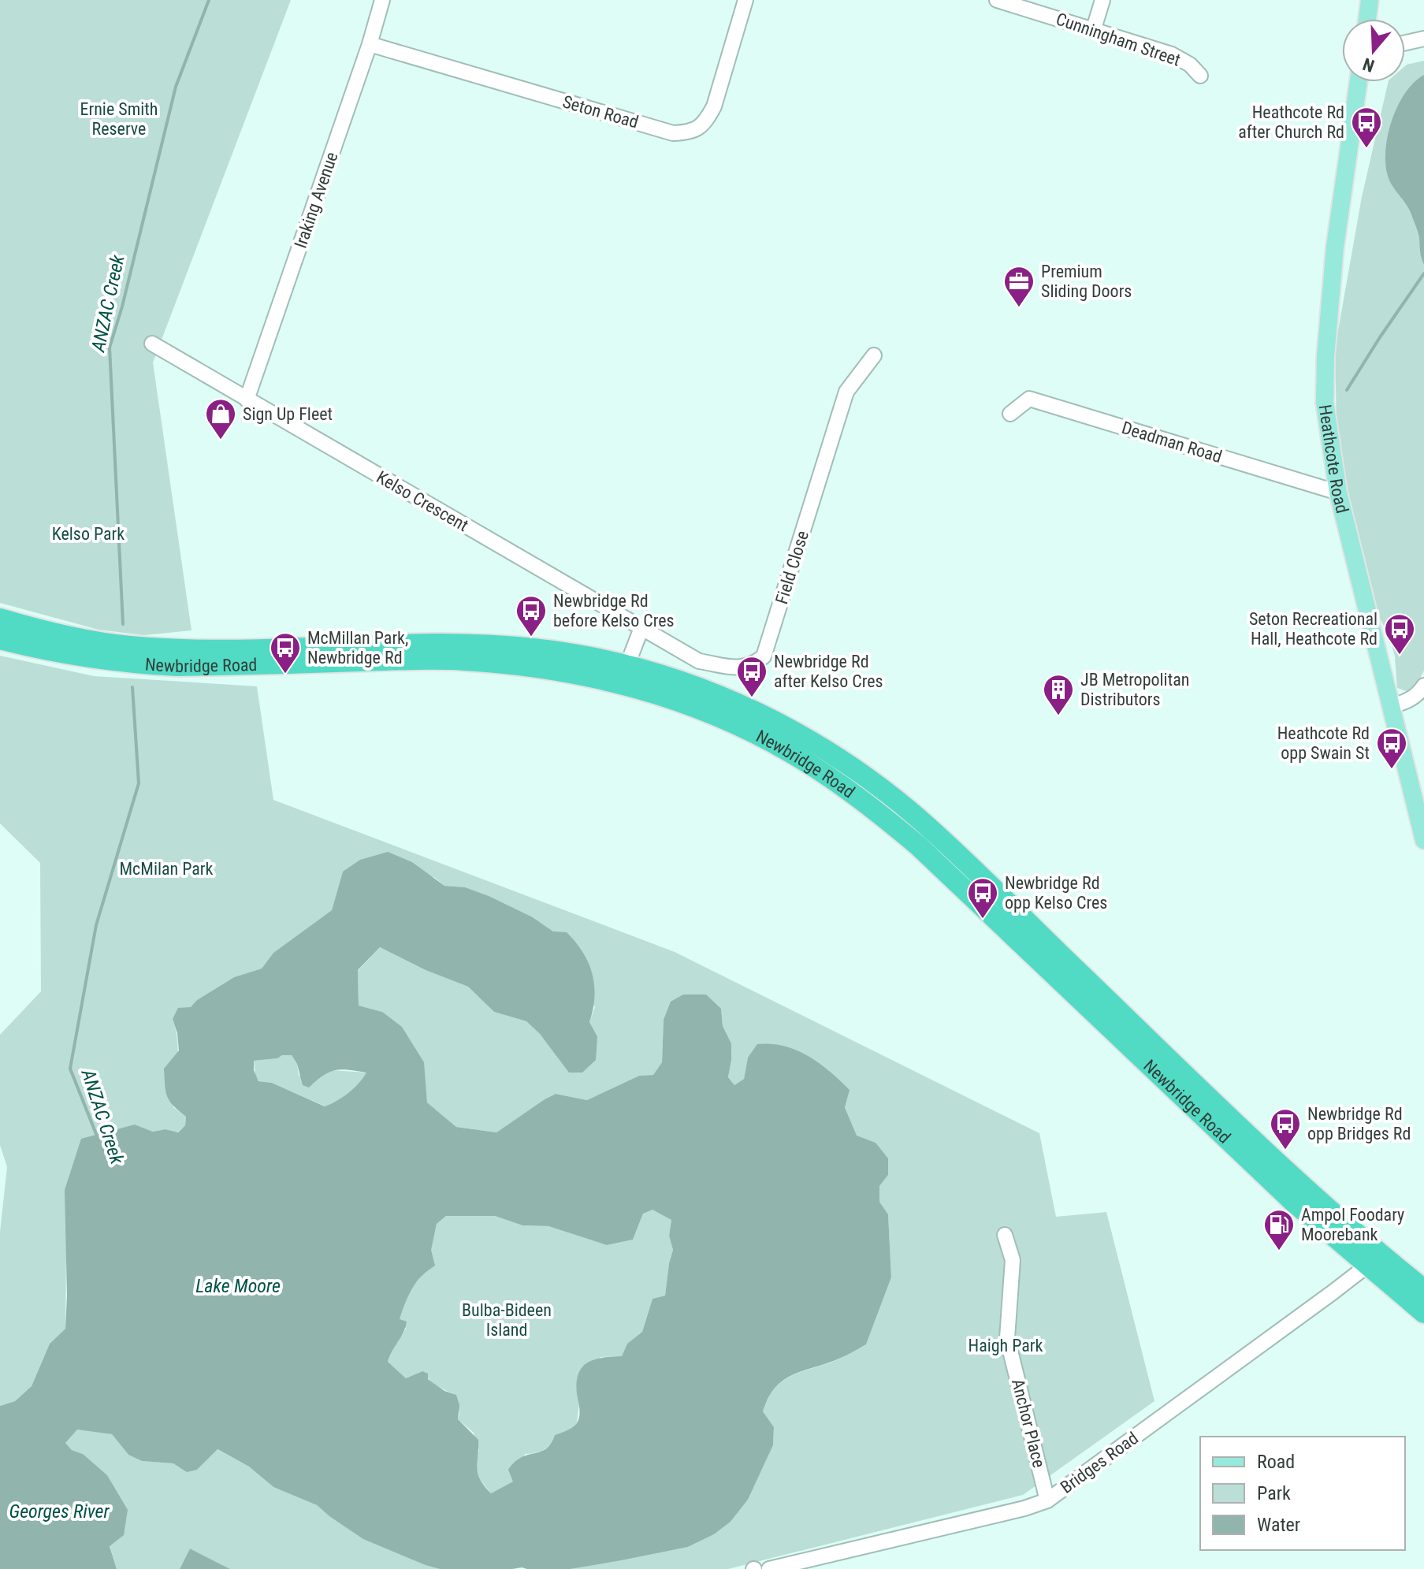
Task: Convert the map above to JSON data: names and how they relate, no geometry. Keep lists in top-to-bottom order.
{
  "streets": {
    "highway": ["Newbridge Road"],
    "main road": ["Heathcote Road"],
    "street": [
      "Cunningham Street",
      "Seton Road",
      "Iraking Avenue",
      "Deadman Road",
      "Kelso Crescent",
      "Field Close",
      "Anchor Place",
      "Bridges Road"
    ]
  },
  "crossings": [
    ["Seton Road", "Iraking Avenue"],
    ["Iraking Avenue", "Kelso Crescent"],
    ["Deadman Road", "Heathcote Road"],
    ["Kelso Crescent", "Field Close"],
    ["Newbridge Road", "Bridges Road"],
    ["Anchor Place", "Bridges Road"]
  ],
  "water": ["ANZAC Creek", "Lake Moore", "Georges River"],
  "parks": [
    "Ernie Smith Reserve",
    "Kelso Park",
    "McMilan Park",
    "Bulba-Bideen Island",
    "Haigh Park"
  ],
  "places": {
    "bus stop": [
      "Heathcote Rd after Church Rd",
      "Newbridge Rd before Kelso Cres",
      "Seton Recreational Hall, Heathcote Rd",
      "McMillan Park, Newbridge Rd",
      "Newbridge Rd after Kelso Cres",
      "Heathcote Rd opp Swain St",
      "Newbridge Rd opp Kelso Cres",
      "Newbridge Rd opp Bridges Rd"
    ],
    "office": ["Premium Sliding Doors"],
    "shop": ["Sign Up Fleet"],
    "building": ["JB Metropolitan Distributors"],
    "fuel station": ["Ampol Foodary Moorebank"]
  },
  "legend": ["Road", "Park", "Water"],
  "north": "bottom"
}
